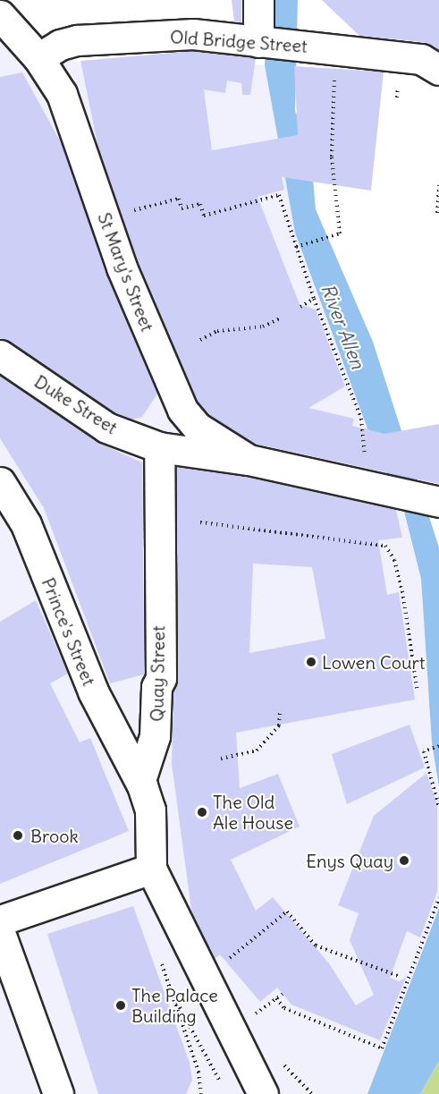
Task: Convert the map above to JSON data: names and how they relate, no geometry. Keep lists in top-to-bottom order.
{
  "streets": {
    "street": [
      "Old Bridge Street",
      "St Mary's Street",
      "Duke Street",
      "Prince's Street",
      "Quay Street"
    ]
  },
  "crossings": [
    ["Old Bridge Street", "St Mary's Street"],
    ["St Mary's Street", "Duke Street"],
    ["Duke Street", "Quay Street"],
    ["Prince's Street", "Quay Street"]
  ],
  "water": ["River Allen"],
  "places": [
    "Lowen Court",
    "The Old Ale House",
    "Brook",
    "Enys Quay",
    "The Palace Building"
  ]
}
